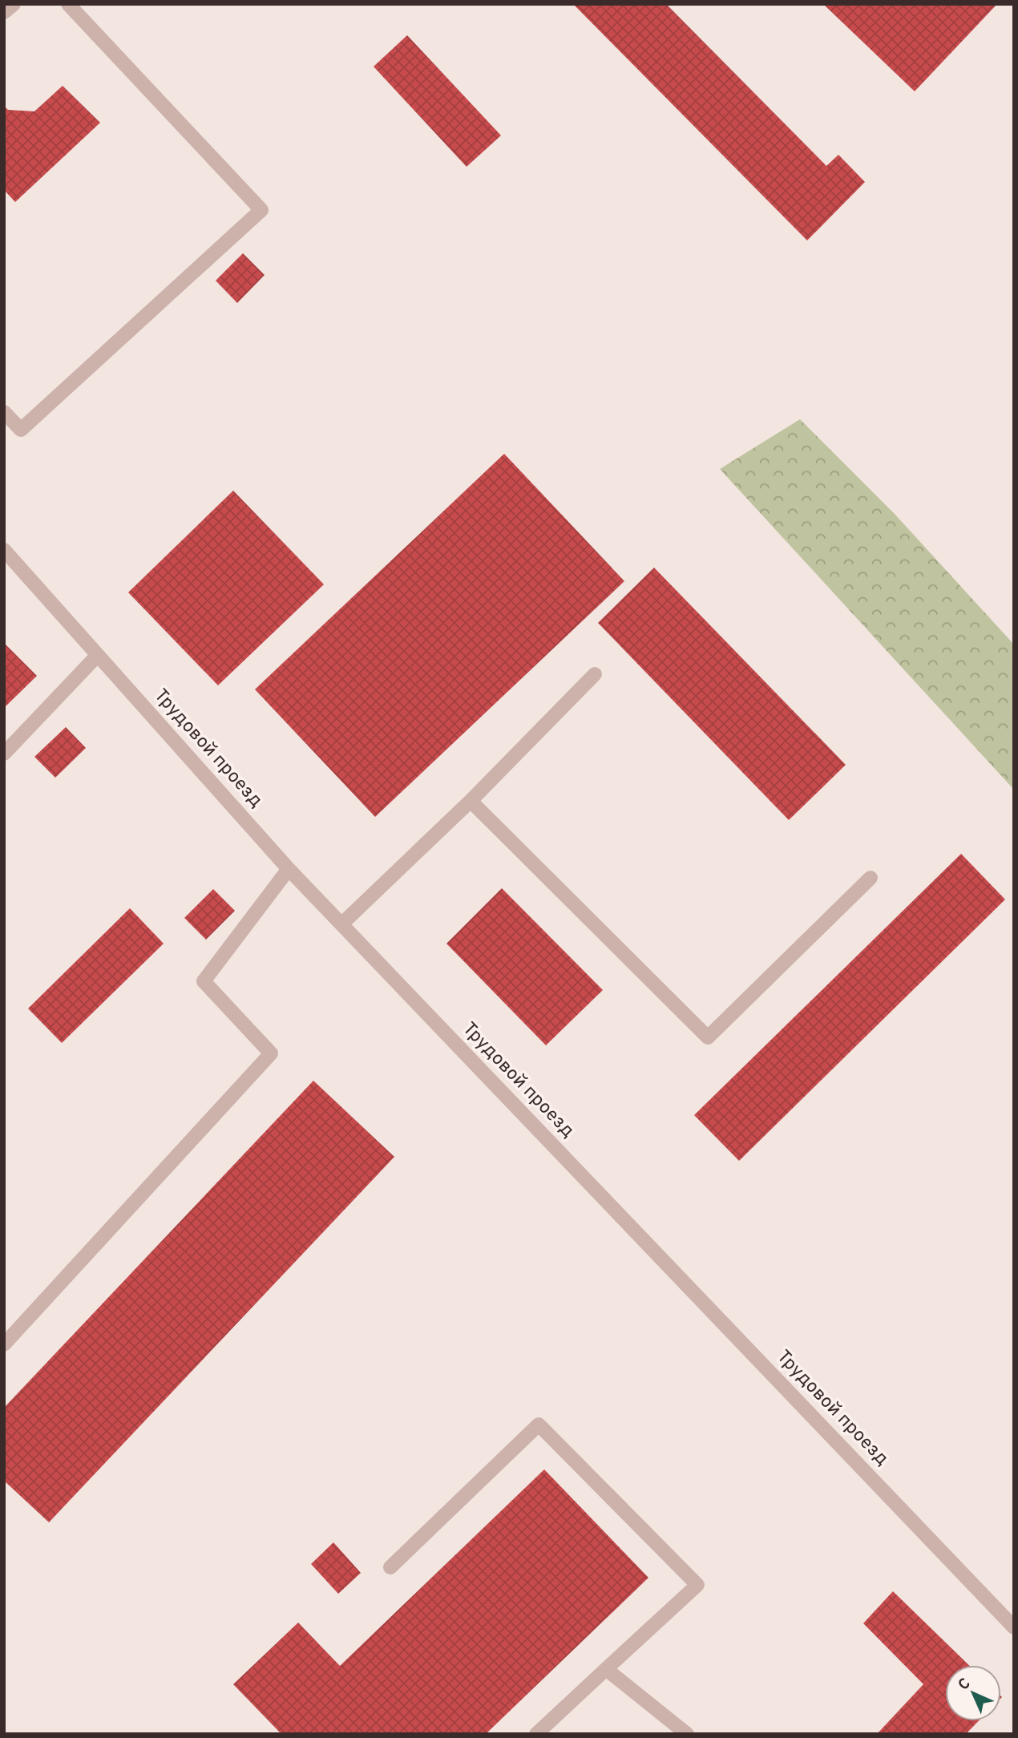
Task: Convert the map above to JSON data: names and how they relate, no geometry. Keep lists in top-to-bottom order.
{
  "streets": {
    "street": ["Трудовой проезд"]
  },
  "north": "top left"
}
